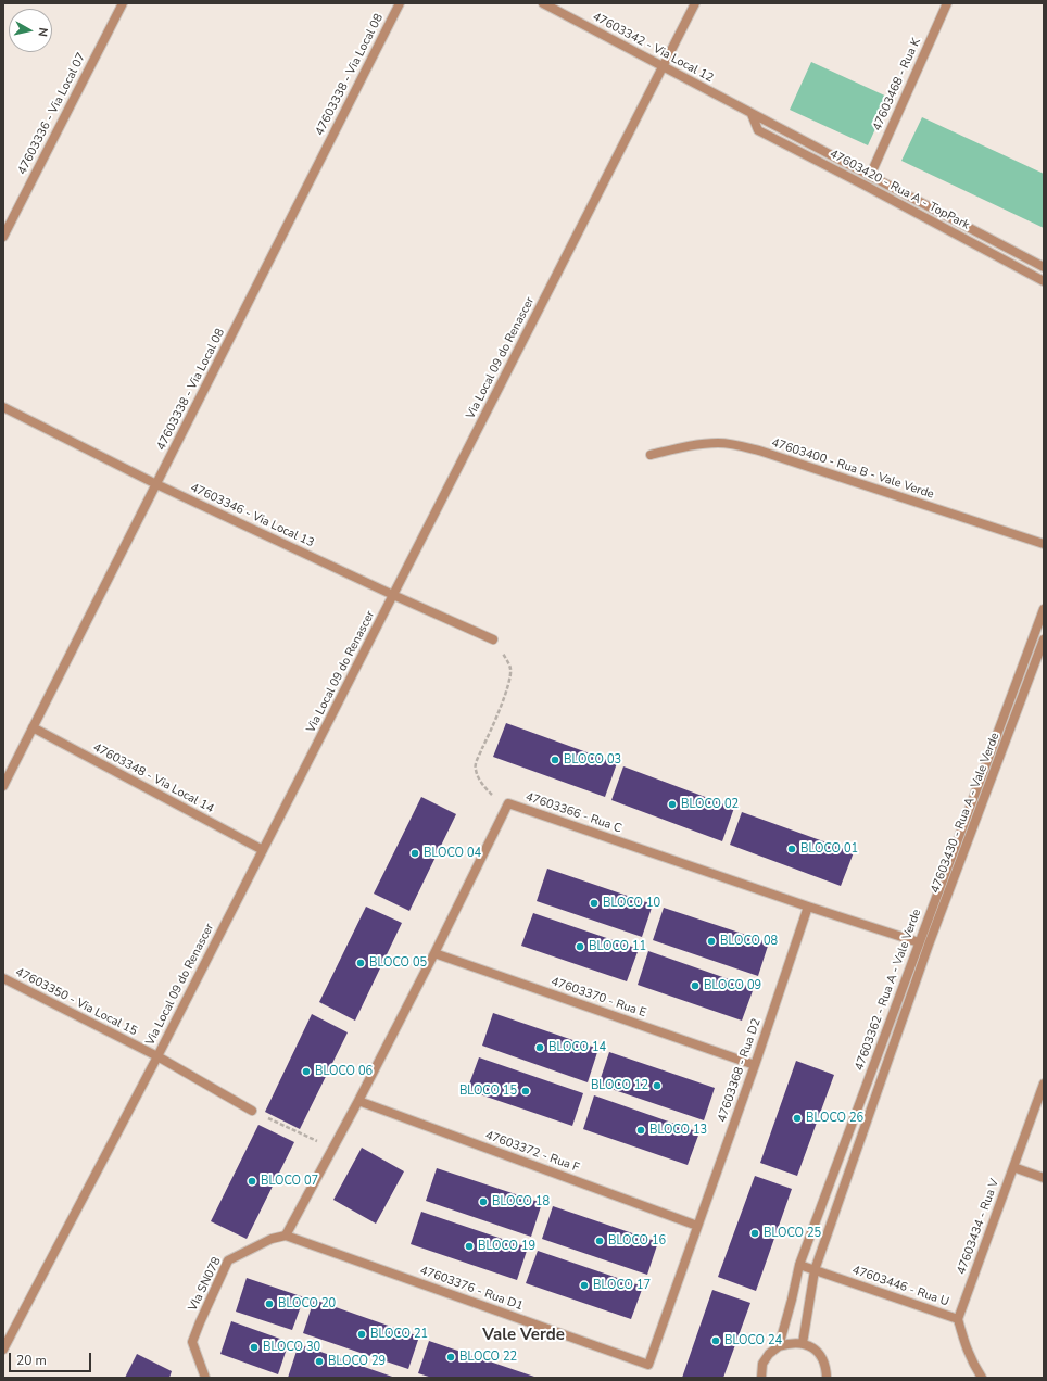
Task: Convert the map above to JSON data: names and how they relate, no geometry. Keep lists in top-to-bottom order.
{
  "streets": {
    "street": [
      "47603342 - Via Local 12",
      "47603338 - Via Local 08",
      "47603468 - Rua K",
      "47603336 - Via Local 07",
      "47603420 - Rua A - TopPark",
      "Via Local 09 do Renascer",
      "47603400 - Rua B - Vale Verde",
      "47603346 - Via Local 13",
      "47603348 - Via Local 14",
      "47603366 - Rua C",
      "47603430 - Rua A - Vale Verde",
      "47603362 - Rua A - Vale Verde",
      "47603370 - Rua E",
      "47603350 - Via Local 15",
      "47603368 - Rua D2",
      "47603372 - Rua F",
      "47603434 - Rua V",
      "VIa SN078",
      "47603446 - Rua U",
      "47603376 - Rua D1"
    ]
  },
  "crossings": [
    ["47603342 - Via Local 12", "47603468 - Rua K"],
    ["47603342 - Via Local 12", "47603420 - Rua A - TopPark"],
    ["47603342 - Via Local 12", "Via Local 09 do Renascer"],
    ["47603338 - Via Local 08", "47603346 - Via Local 13"],
    ["47603338 - Via Local 08", "47603348 - Via Local 14"],
    ["Via Local 09 do Renascer", "47603346 - Via Local 13"],
    ["Via Local 09 do Renascer", "47603348 - Via Local 14"],
    ["Via Local 09 do Renascer", "47603350 - Via Local 15"],
    ["47603366 - Rua C", "47603362 - Rua A - Vale Verde"],
    ["47603366 - Rua C", "47603370 - Rua E"],
    ["47603366 - Rua C", "47603368 - Rua D2"],
    ["47603366 - Rua C", "47603372 - Rua F"],
    ["47603366 - Rua C", "VIa SN078"],
    ["47603366 - Rua C", "47603376 - Rua D1"],
    ["47603430 - Rua A - Vale Verde", "47603446 - Rua U"],
    ["47603362 - Rua A - Vale Verde", "47603446 - Rua U"],
    ["47603370 - Rua E", "47603368 - Rua D2"],
    ["47603368 - Rua D2", "47603372 - Rua F"],
    ["47603368 - Rua D2", "47603376 - Rua D1"],
    ["47603434 - Rua V", "47603446 - Rua U"],
    ["VIa SN078", "47603376 - Rua D1"]
  ],
  "districts": ["Vale Verde"],
  "places": [
    "BLOCO 03",
    "BLOCO 02",
    "BLOCO 01",
    "BLOCO 04",
    "BLOCO 10",
    "BLOCO 08",
    "BLOCO 11",
    "BLOCO 05",
    "BLOCO 09",
    "BLOCO 14",
    "BLOCO 06",
    "BLOCO 12",
    "BLOCO 15",
    "BLOCO 26",
    "BLOCO 13",
    "BLOCO 07",
    "BLOCO 18",
    "BLOCO 25",
    "BLOCO 16",
    "BLOCO 19",
    "BLOCO 17",
    "BLOCO 20",
    "BLOCO 21",
    "BLOCO 24",
    "BLOCO 30",
    "BLOCO 22",
    "BLOCO 29"
  ],
  "scale_bar": "20 m",
  "north": "right"
}
